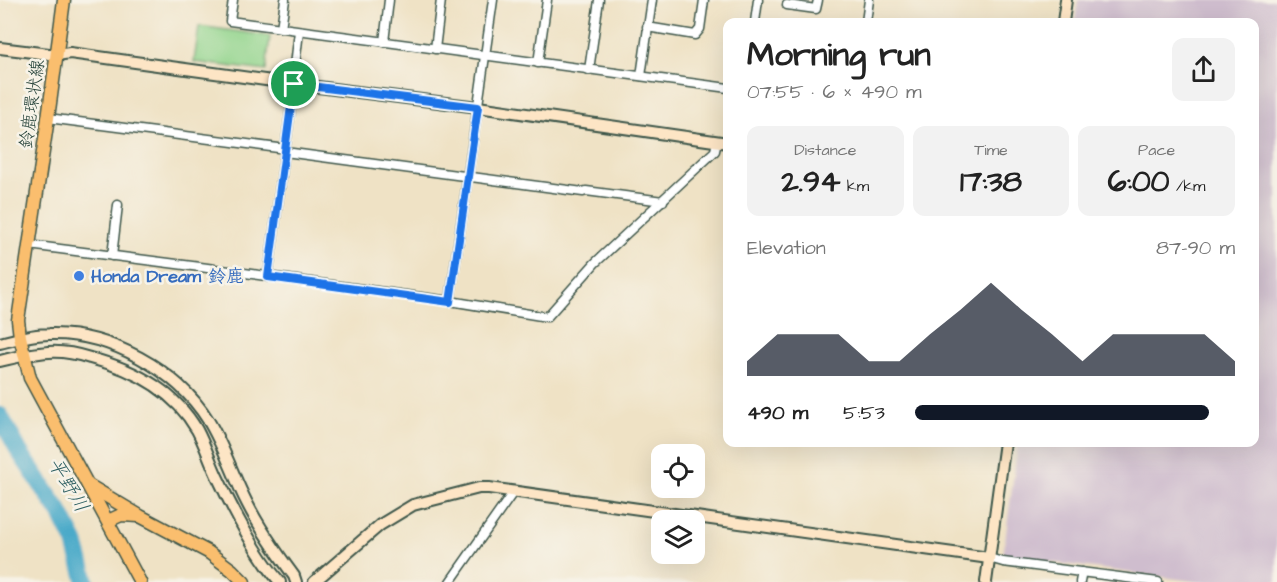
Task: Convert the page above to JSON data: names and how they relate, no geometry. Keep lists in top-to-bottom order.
{
  "streets": {
    "main road": ["鈴鹿環状線"]
  },
  "water": ["平野川"],
  "places": ["Honda Dream 鈴鹿"],
  "page": {
    "heading": ["Morning run", "07:55 · 6 × 490 m"],
    "stats": [
      ["Distance", "2.94 km"],
      ["Time", "17:38"],
      ["Pace", "6:00 /km"]
    ],
    "chart": ["Elevation", "87–90 m"],
    "list": [
      {
        "name": "490 m",
        "note": "5:53"
      }
    ]
  }
}
